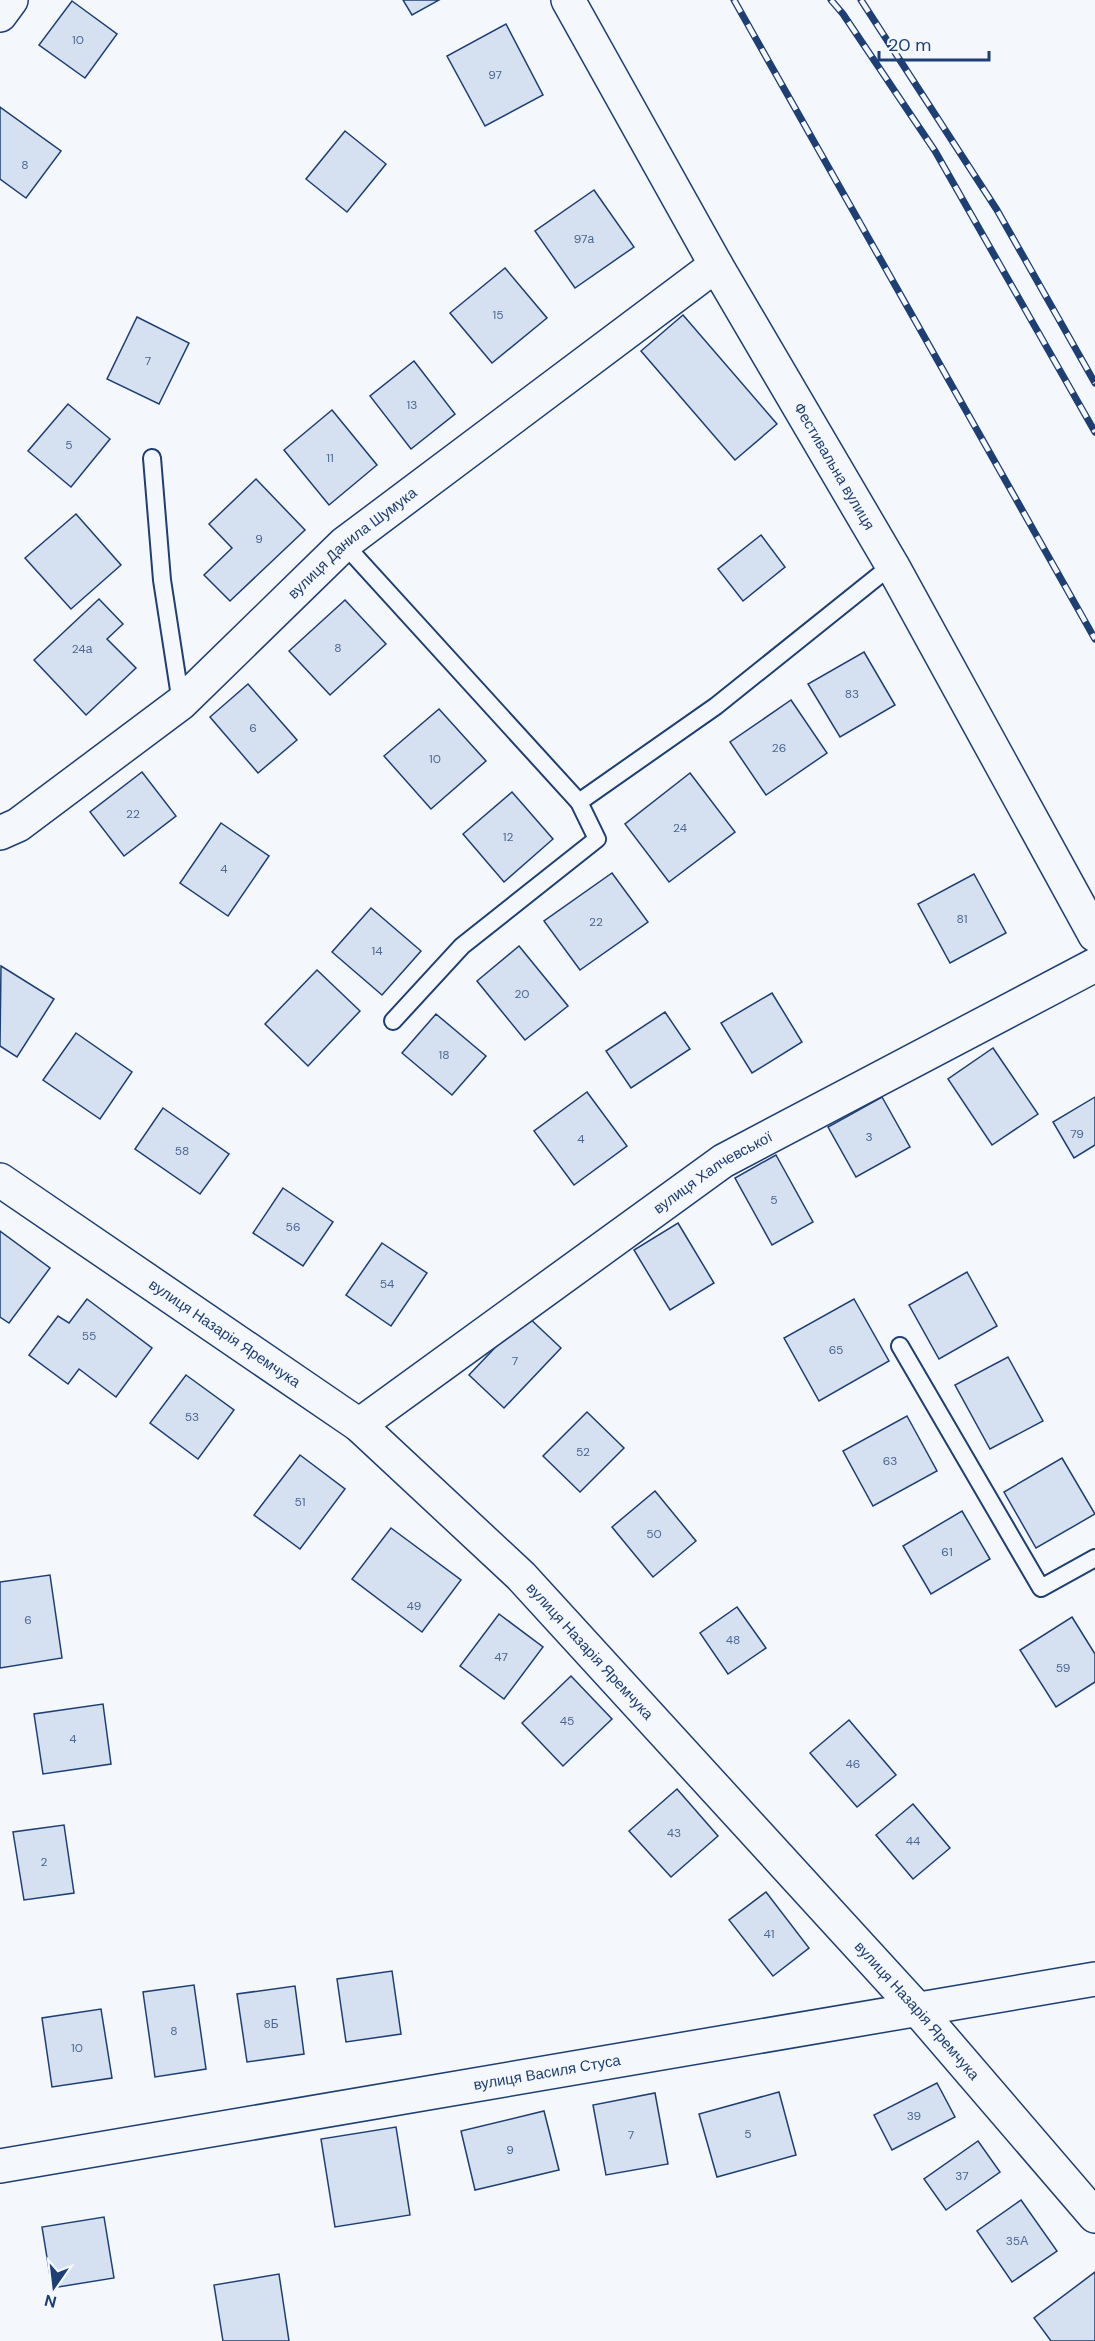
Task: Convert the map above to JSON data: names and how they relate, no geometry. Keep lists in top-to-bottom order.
{
  "streets": {
    "street": [
      "Фестивальна вулиця",
      "вулиця Данила Шумука",
      "вулиця Халчевської",
      "вулиця Назарія Яремчука",
      "вулиця Василя Стуса"
    ]
  },
  "crossings": [
    ["Фестивальна вулиця", "вулиця Данила Шумука"],
    ["вулиця Халчевської", "вулиця Назарія Яремчука"],
    ["вулиця Назарія Яремчука", "вулиця Василя Стуса"]
  ],
  "house_numbers": [
    "10",
    "97",
    "8",
    "97а",
    "15",
    "7",
    "13",
    "5",
    "11",
    "9",
    "8",
    "24а",
    "83",
    "6",
    "26",
    "10",
    "22",
    "24",
    "12",
    "4",
    "81",
    "22",
    "14",
    "20",
    "18",
    "79",
    "3",
    "4",
    "58",
    "5",
    "56",
    "54",
    "55",
    "65",
    "7",
    "53",
    "52",
    "63",
    "51",
    "50",
    "61",
    "49",
    "6",
    "48",
    "47",
    "59",
    "45",
    "4",
    "46",
    "43",
    "44",
    "2",
    "41",
    "8Б",
    "8",
    "10",
    "39",
    "5",
    "7",
    "9",
    "37",
    "35А"
  ],
  "scale_bar": "20 m",
  "north": "bottom"
}
